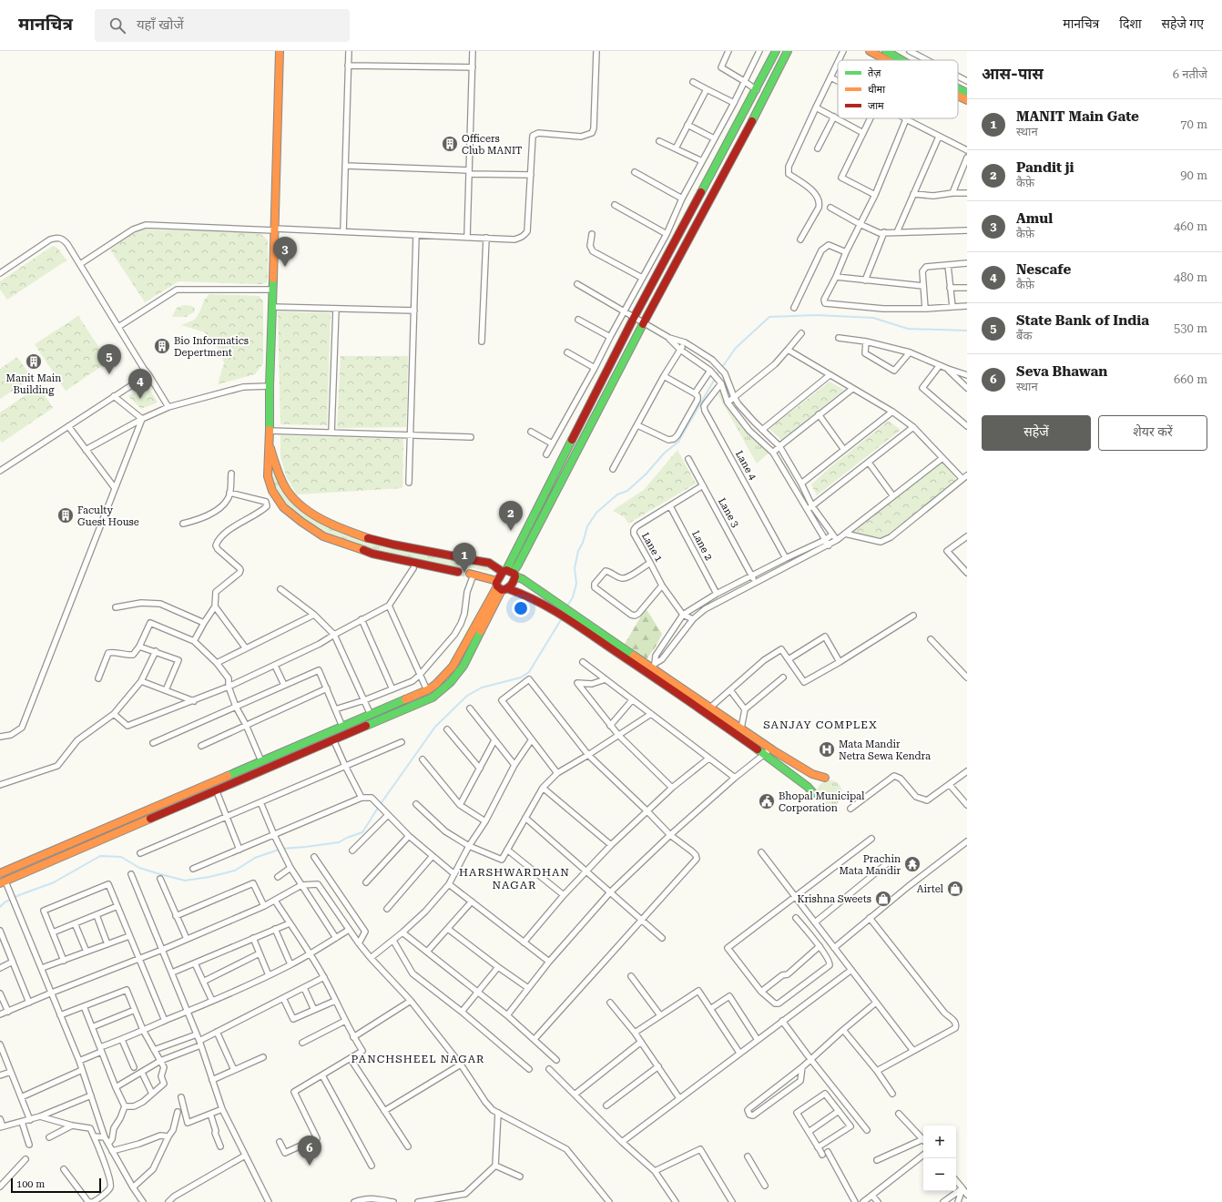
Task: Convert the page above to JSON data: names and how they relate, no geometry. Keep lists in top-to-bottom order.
{
  "streets": {
    "street": [
      "Lane 4",
      "Lane 3",
      "Lane 2",
      "Lane 1"
    ]
  },
  "crossings": [
    ["Lane 3", "Lane 1"],
    ["Lane 2", "Lane 1"]
  ],
  "districts": ["SANJAY COMPLEX", "HARSHWARDHAN NAGAR", "PANCHSHEEL NAGAR"],
  "places": {
    "building": [
      "Officers Club MANIT",
      "Bio Informatics Depertment",
      "Manit Main Building",
      "Faculty Guest House"
    ],
    "hospital": ["Mata Mandir Netra Sewa Kendra"],
    "public building": ["Bhopal Municipal Corporation"],
    "temple": ["Prachin Mata Mandir"],
    "shop": ["Airtel", "Krishna Sweets"]
  },
  "legend": ["तेज़", "धीमा", "जाम"],
  "scale_bar": "100 m",
  "page": {
    "header": "मानचित्र",
    "search": "यहाँ खोजें",
    "nav": ["मानचित्र", "दिशा", "सहेजे गए"],
    "heading": ["आस-पास", "6 नतीजे"],
    "list": [
      {
        "mark": "1",
        "name": "MANIT Main Gate",
        "note": "स्थान",
        "value": "70 m"
      },
      {
        "mark": "2",
        "name": "Pandit ji",
        "note": "कैफ़े",
        "value": "90 m"
      },
      {
        "mark": "3",
        "name": "Amul",
        "note": "कैफ़े",
        "value": "460 m"
      },
      {
        "mark": "4",
        "name": "Nescafe",
        "note": "कैफ़े",
        "value": "480 m"
      },
      {
        "mark": "5",
        "name": "State Bank of India",
        "note": "बैंक",
        "value": "530 m"
      },
      {
        "mark": "6",
        "name": "Seva Bhawan",
        "note": "स्थान",
        "value": "660 m"
      }
    ],
    "pins": [
      "3",
      "5",
      "4",
      "2",
      "1",
      "6"
    ],
    "buttons": ["सहेजें", "शेयर करें"],
    "map_buttons": ["+", "−"],
    "scale": "100 m"
  }
}
